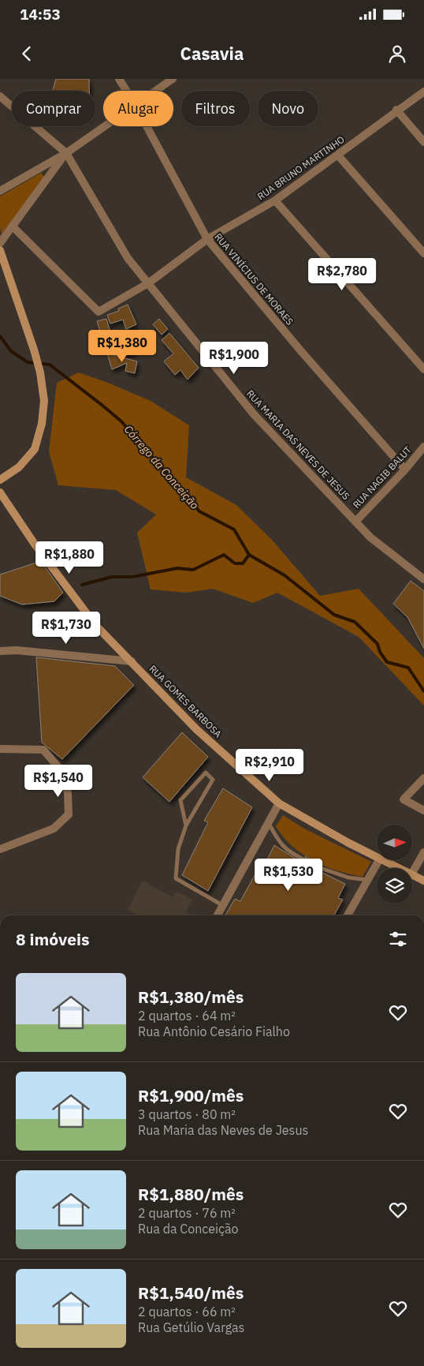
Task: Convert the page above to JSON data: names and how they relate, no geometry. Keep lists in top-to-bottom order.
{
  "streets": {
    "street": [
      "RUA BRUNO MARTINHO",
      "RUA VINÍCIUS DE MORAES",
      "RUA MARIA DAS NEVES DE JESUS",
      "RUA NAGIB BALUT",
      "RUA GOMES BARBOSA"
    ]
  },
  "crossings": [
    ["RUA BRUNO MARTINHO", "RUA VINÍCIUS DE MORAES"],
    ["RUA BRUNO MARTINHO", "RUA MARIA DAS NEVES DE JESUS"],
    ["RUA VINÍCIUS DE MORAES", "RUA NAGIB BALUT"],
    ["RUA MARIA DAS NEVES DE JESUS", "RUA NAGIB BALUT"]
  ],
  "water": ["Córrego da Conceição"],
  "north": "right",
  "page": {
    "status": "14:53",
    "header": "Casavia",
    "chip": [
      "Comprar",
      "Alugar",
      "Filtros",
      "Novo"
    ],
    "price": [
      "R$2,780",
      "R$1,380",
      "R$1,900",
      "R$1,880",
      "R$1,730",
      "R$2,910",
      "R$1,540",
      "R$1,530"
    ],
    "heading": "8 imóveis",
    "list": [
      {
        "name": "R$1,380/mês",
        "note": "2 quartos · 64 m² · Rua Antônio Cesário Fialho"
      },
      {
        "name": "R$1,900/mês",
        "note": "3 quartos · 80 m² · Rua Maria das Neves de Jesus"
      },
      {
        "name": "R$1,880/mês",
        "note": "2 quartos · 76 m² · Rua da Conceição"
      },
      {
        "name": "R$1,540/mês",
        "note": "2 quartos · 66 m² · Rua Getúlio Vargas"
      }
    ]
  }
}
